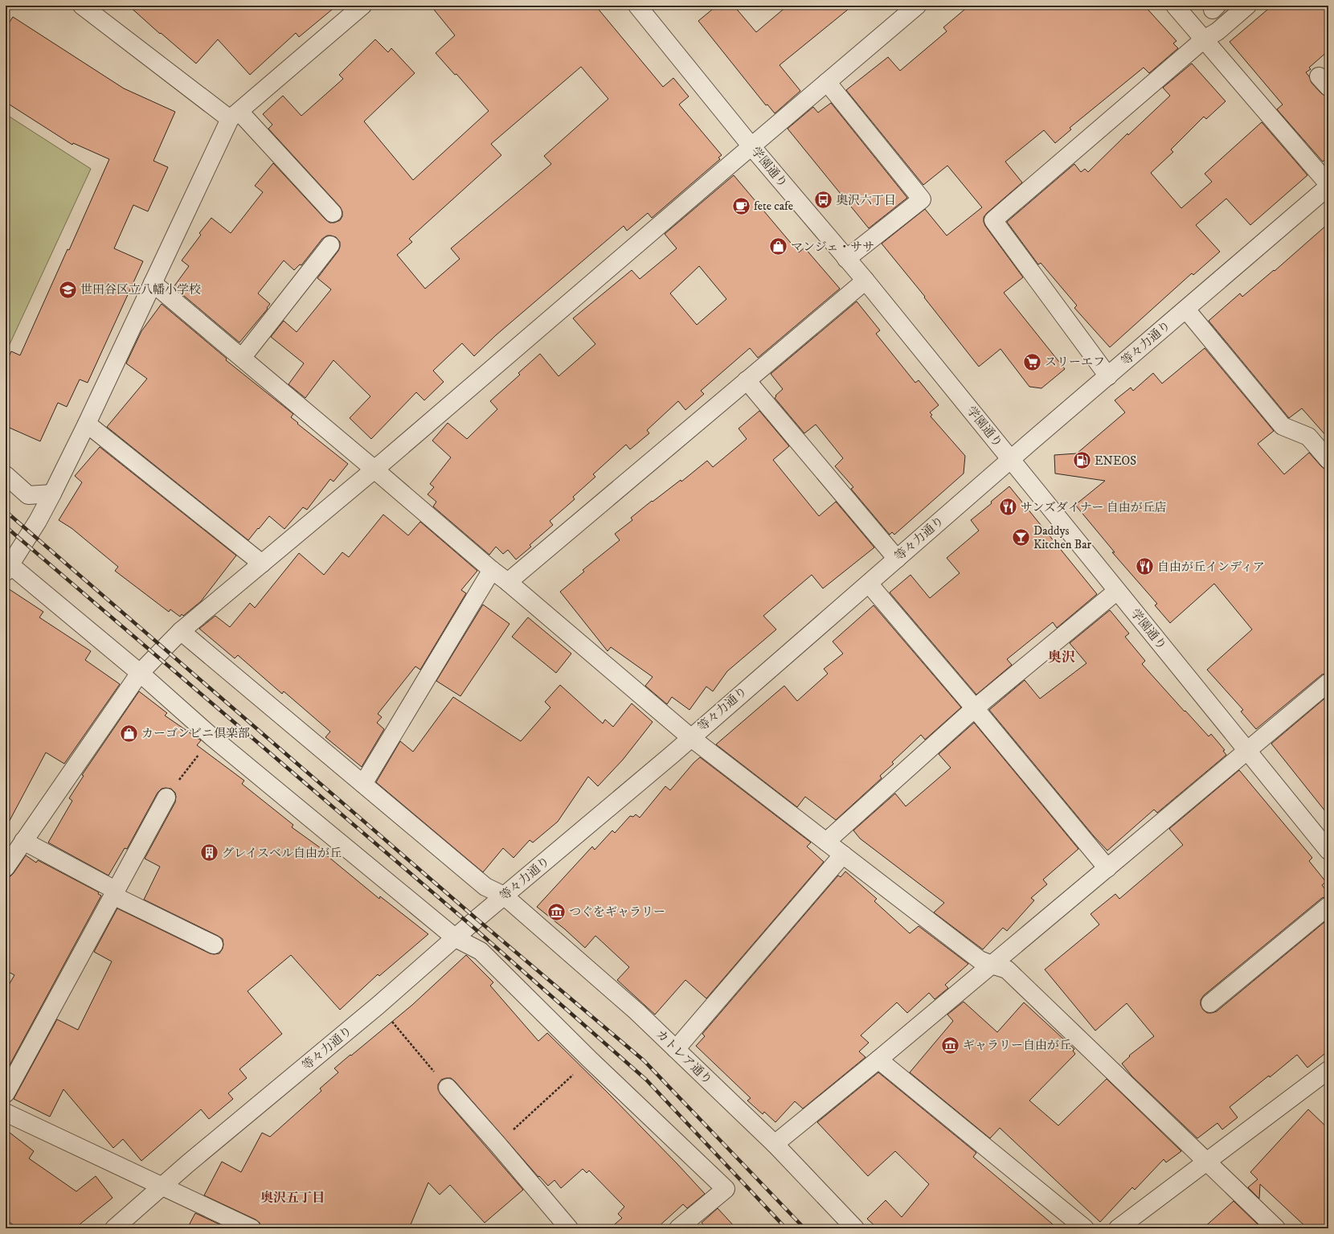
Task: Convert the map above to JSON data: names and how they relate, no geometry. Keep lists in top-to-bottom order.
{
  "streets": {
    "street": ["学園通り", "等々力通り", "カトレア通り"]
  },
  "crossings": [
    ["学園通り", "等々力通り"],
    ["等々力通り", "カトレア通り"]
  ],
  "districts": ["奥沢", "奥沢五丁目"],
  "places": {
    "bus stop": ["奥沢六丁目"],
    "cafe": ["fete cafe"],
    "shop": ["マンジェ・ササ", "カーゴンビニ倶楽部"],
    "school or university": ["世田谷区立八幡小学校"],
    "supermarket": ["スリーエフ"],
    "fuel station": ["ENEOS"],
    "restaurant": ["サンズダイナー 自由が丘店", "自由が丘インディア"],
    "bar": ["Daddys Kitchen Bar"],
    "building": ["グレイスベル自由が丘"],
    "museum": ["つぐをギャラリー", "ギャラリー自由が丘"]
  }
}
